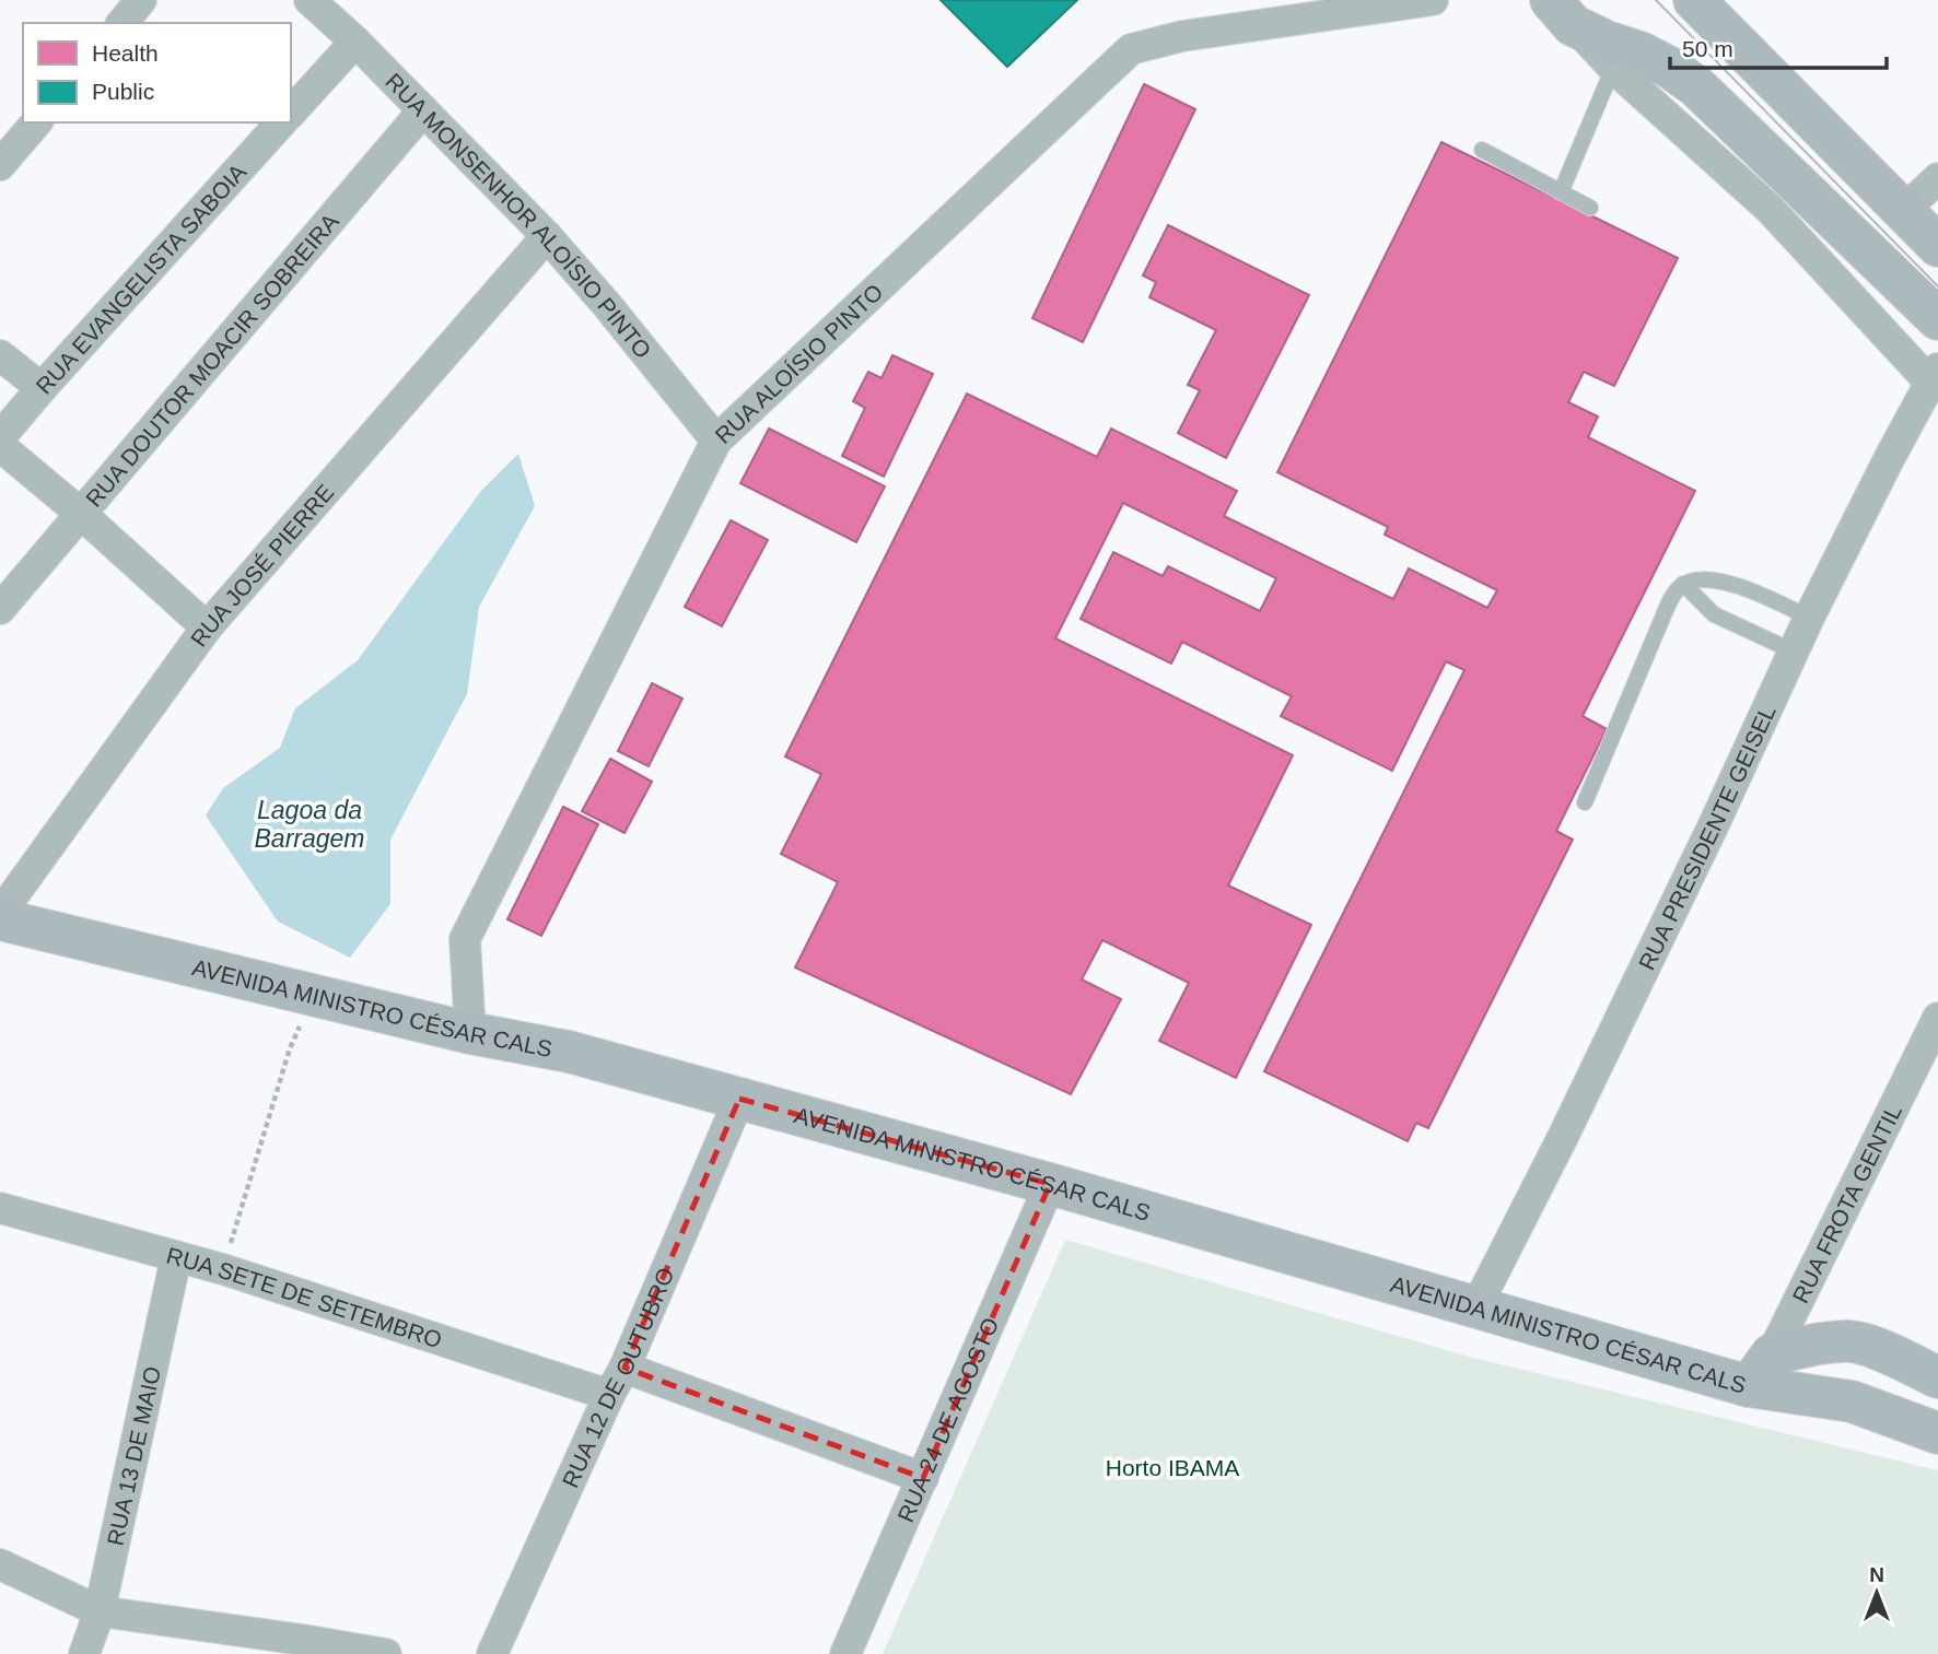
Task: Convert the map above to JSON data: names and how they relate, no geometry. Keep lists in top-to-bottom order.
{
  "streets": {
    "main road": ["AVENIDA MINISTRO CÉSAR CALS"],
    "street": [
      "RUA MONSENHOR ALOÍSIO PINTO",
      "RUA EVANGELISTA SABOIA",
      "RUA DOUTOR MOACIR SOBREIRA",
      "RUA ALOÍSIO PINTO",
      "RUA JOSÉ PIERRE",
      "RUA PRESIDENTE GEISEL",
      "RUA FROTA GENTIL",
      "RUA SETE DE SETEMBRO",
      "RUA 12 DE OUTUBRO",
      "RUA 24 DE AGOSTO",
      "RUA 13 DE MAIO"
    ]
  },
  "crossings": [
    ["RUA MONSENHOR ALOÍSIO PINTO", "RUA DOUTOR MOACIR SOBREIRA"],
    ["RUA MONSENHOR ALOÍSIO PINTO", "RUA ALOÍSIO PINTO"],
    ["RUA MONSENHOR ALOÍSIO PINTO", "RUA JOSÉ PIERRE"],
    ["RUA ALOÍSIO PINTO", "AVENIDA MINISTRO CÉSAR CALS"],
    ["RUA JOSÉ PIERRE", "AVENIDA MINISTRO CÉSAR CALS"],
    ["RUA PRESIDENTE GEISEL", "AVENIDA MINISTRO CÉSAR CALS"],
    ["AVENIDA MINISTRO CÉSAR CALS", "RUA FROTA GENTIL"],
    ["AVENIDA MINISTRO CÉSAR CALS", "RUA 12 DE OUTUBRO"],
    ["AVENIDA MINISTRO CÉSAR CALS", "RUA 24 DE AGOSTO"],
    ["RUA SETE DE SETEMBRO", "RUA 12 DE OUTUBRO"],
    ["RUA SETE DE SETEMBRO", "RUA 13 DE MAIO"]
  ],
  "water": ["Lagoa da Barragem"],
  "parks": ["Horto IBAMA"],
  "legend": ["Health", "Public"],
  "scale_bar": "50 m",
  "north": "top"
}
